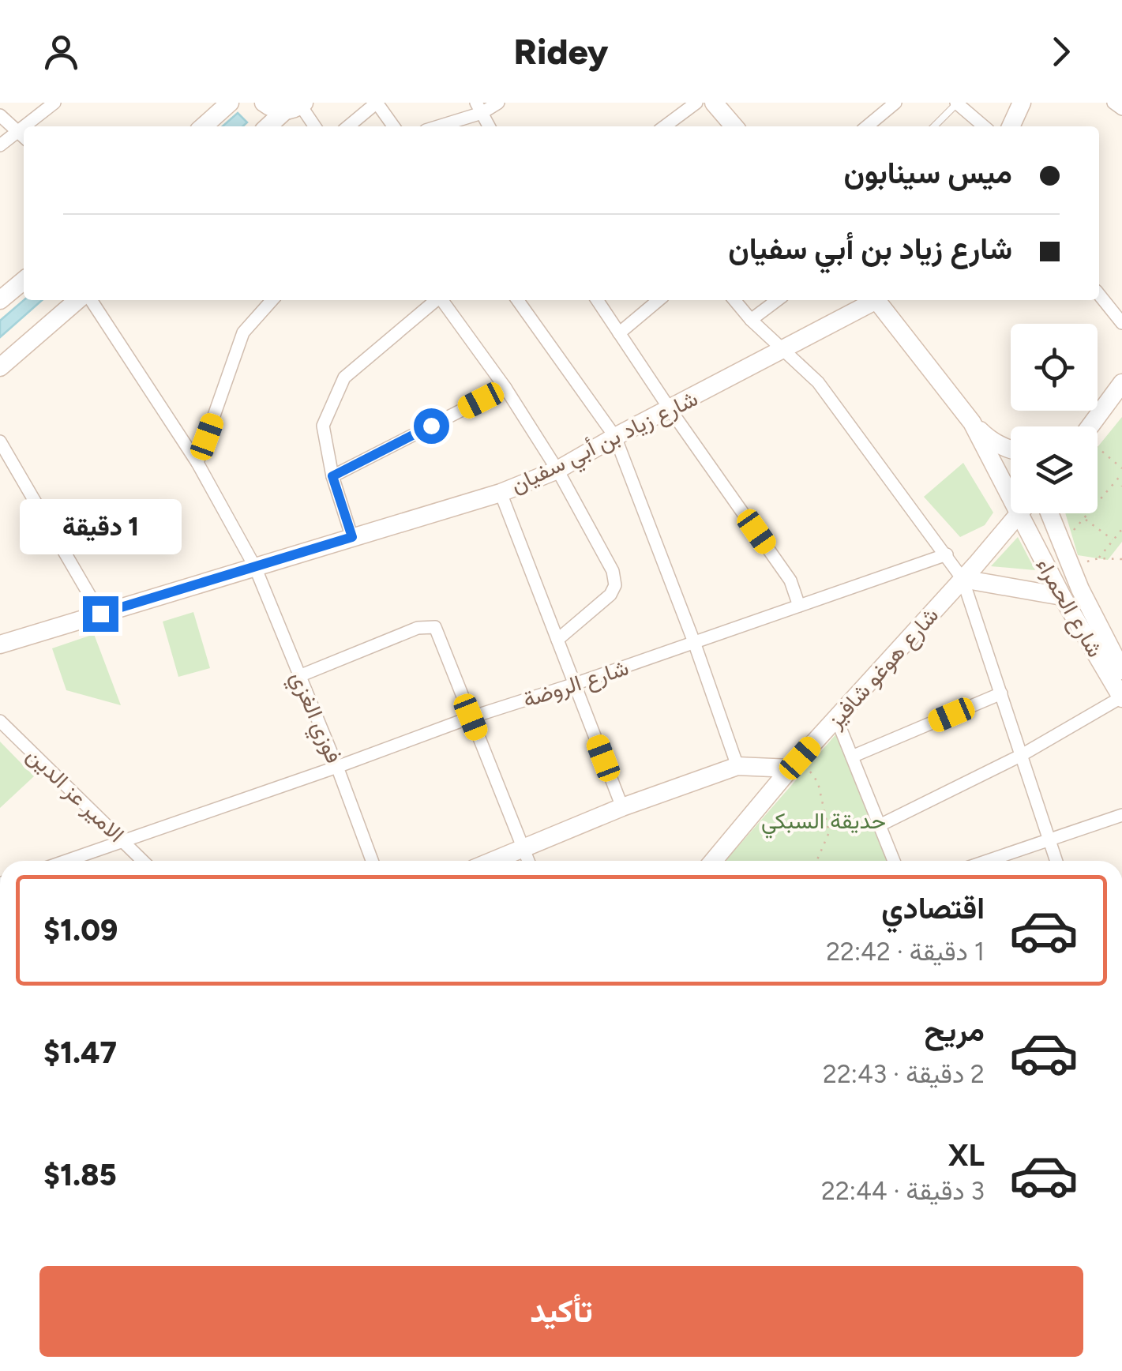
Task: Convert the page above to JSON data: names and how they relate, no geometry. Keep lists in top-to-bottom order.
{
  "streets": {
    "street": [
      "شارع زياد بن أبي سفيان",
      "شارع الحمراء",
      "شارع هوغو شافيز",
      "شارع الروضة",
      "فوزي الغزي",
      "الامير عز الدين"
    ]
  },
  "crossings": [
    ["شارع زياد بن أبي سفيان", "فوزي الغزي"],
    ["شارع الروضة", "فوزي الغزي"],
    ["شارع الروضة", "الامير عز الدين"]
  ],
  "parks": ["حديقة السبكي"],
  "page": {
    "header": "Ridey",
    "banner": ["ميس سينابون", "شارع زياد بن أبي سفيان"],
    "bubble": "1 دقيقة",
    "list": [
      {
        "name": "اقتصادي",
        "note": "1 دقيقة · 22:42",
        "value": "$1.09"
      },
      {
        "name": "مريح",
        "note": "2 دقيقة · 22:43",
        "value": "$1.47"
      },
      {
        "name": "XL",
        "note": "3 دقيقة · 22:44",
        "value": "$1.85"
      }
    ],
    "buttons": "تأكيد"
  }
}
